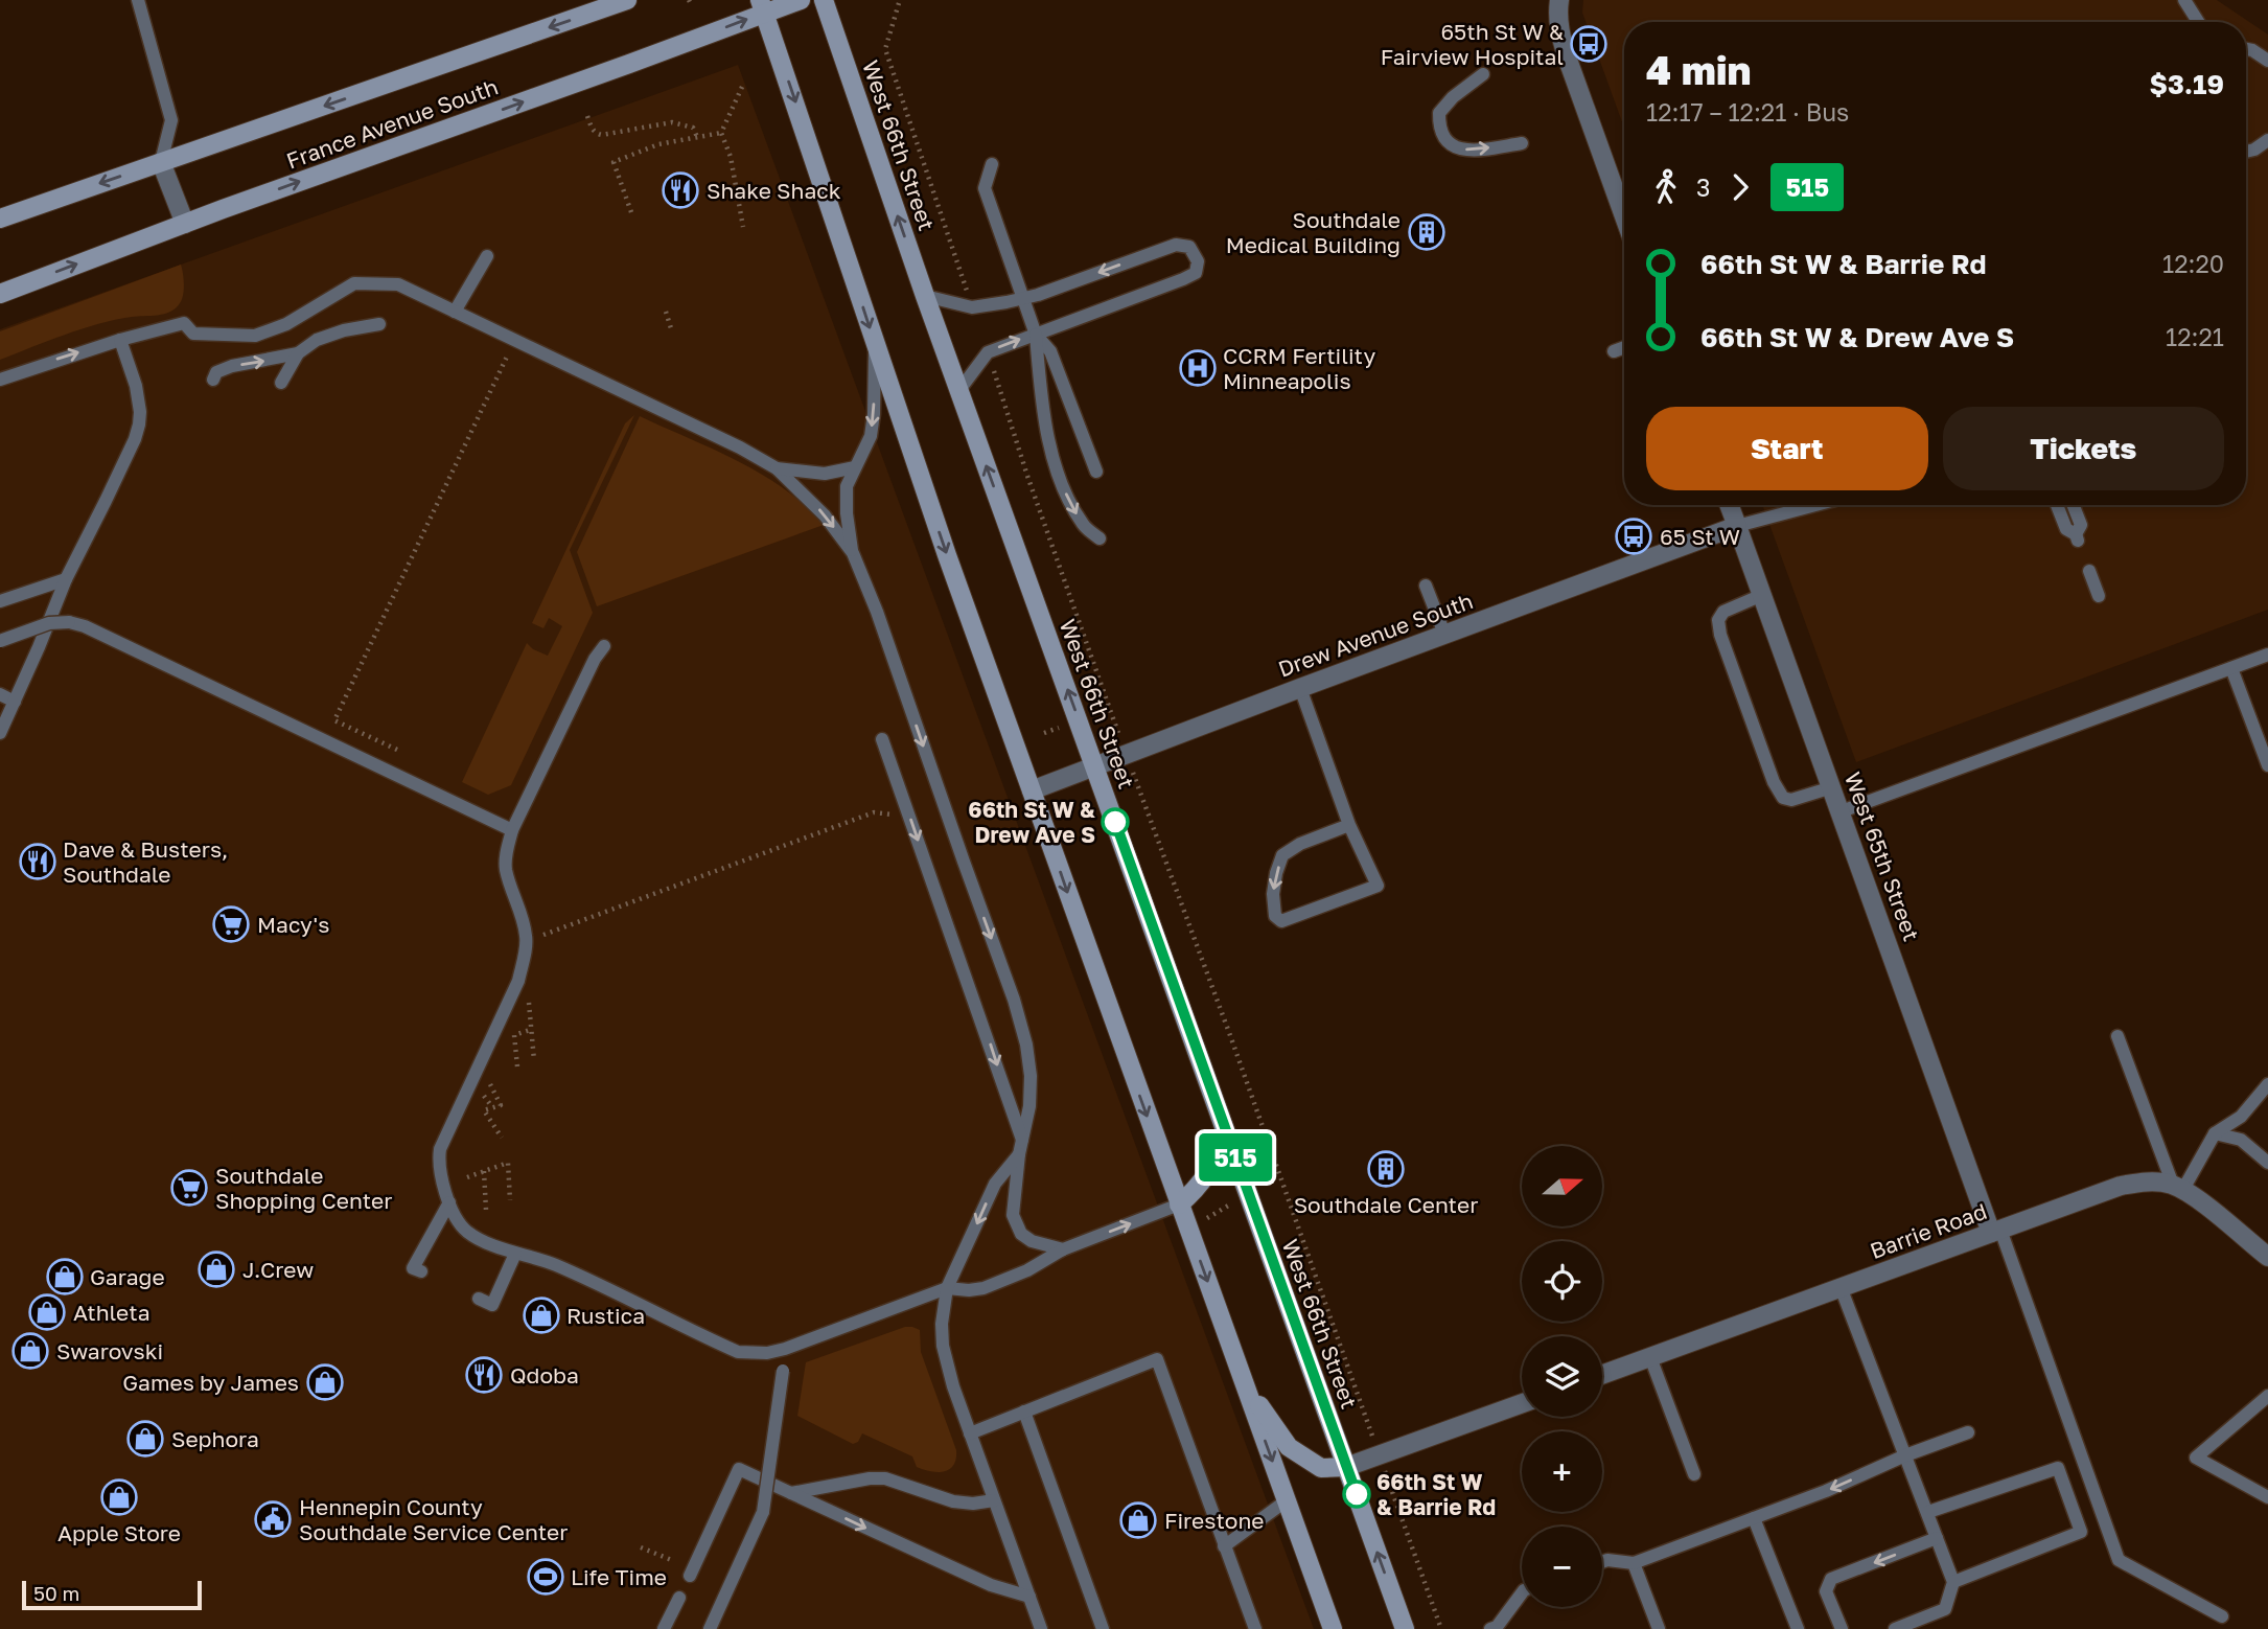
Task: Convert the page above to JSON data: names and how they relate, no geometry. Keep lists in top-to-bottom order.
{
  "streets": {
    "main road": ["France Avenue South", "West 66th Street"],
    "street": ["Drew Avenue South", "West 65th Street", "Barrie Road"]
  },
  "crossings": [
    ["West 66th Street", "Drew Avenue South"],
    ["Drew Avenue South", "West 65th Street"],
    ["West 65th Street", "Barrie Road"]
  ],
  "places": {
    "bus stop": ["65th St W & Fairview Hospital", "65 St W"],
    "restaurant": ["Shake Shack", "Dave & Busters, Southdale", "Qdoba"],
    "building": ["Southdale Medical Building", "Southdale Center"],
    "hospital": ["CCRM Fertility Minneapolis"],
    "other": ["66th St W & Drew Ave S", "66th St W & Barrie Rd"],
    "supermarket": ["Macy's", "Southdale Shopping Center"],
    "shop": [
      "J.Crew",
      "Garage",
      "Athleta",
      "Rustica",
      "Swarovski",
      "Games by James",
      "Sephora",
      "Apple Store",
      "Firestone"
    ],
    "public building": ["Hennepin County Southdale Service Center"],
    "sports": ["Life Time"]
  },
  "lines": ["bus line 515"],
  "scale_bar": "50 m",
  "north": "right",
  "page": {
    "on_map": "515",
    "heading": ["4 min", "12:17 – 12:21 · Bus", "$3.19"],
    "legs": ["3", "515"],
    "list": [
      {
        "name": "66th St W & Barrie Rd",
        "value": "12:20"
      },
      {
        "name": "66th St W & Drew Ave S",
        "value": "12:21"
      }
    ],
    "buttons": ["Start", "Tickets"],
    "map_buttons": ["+", "−"],
    "scale": "50 m"
  }
}
